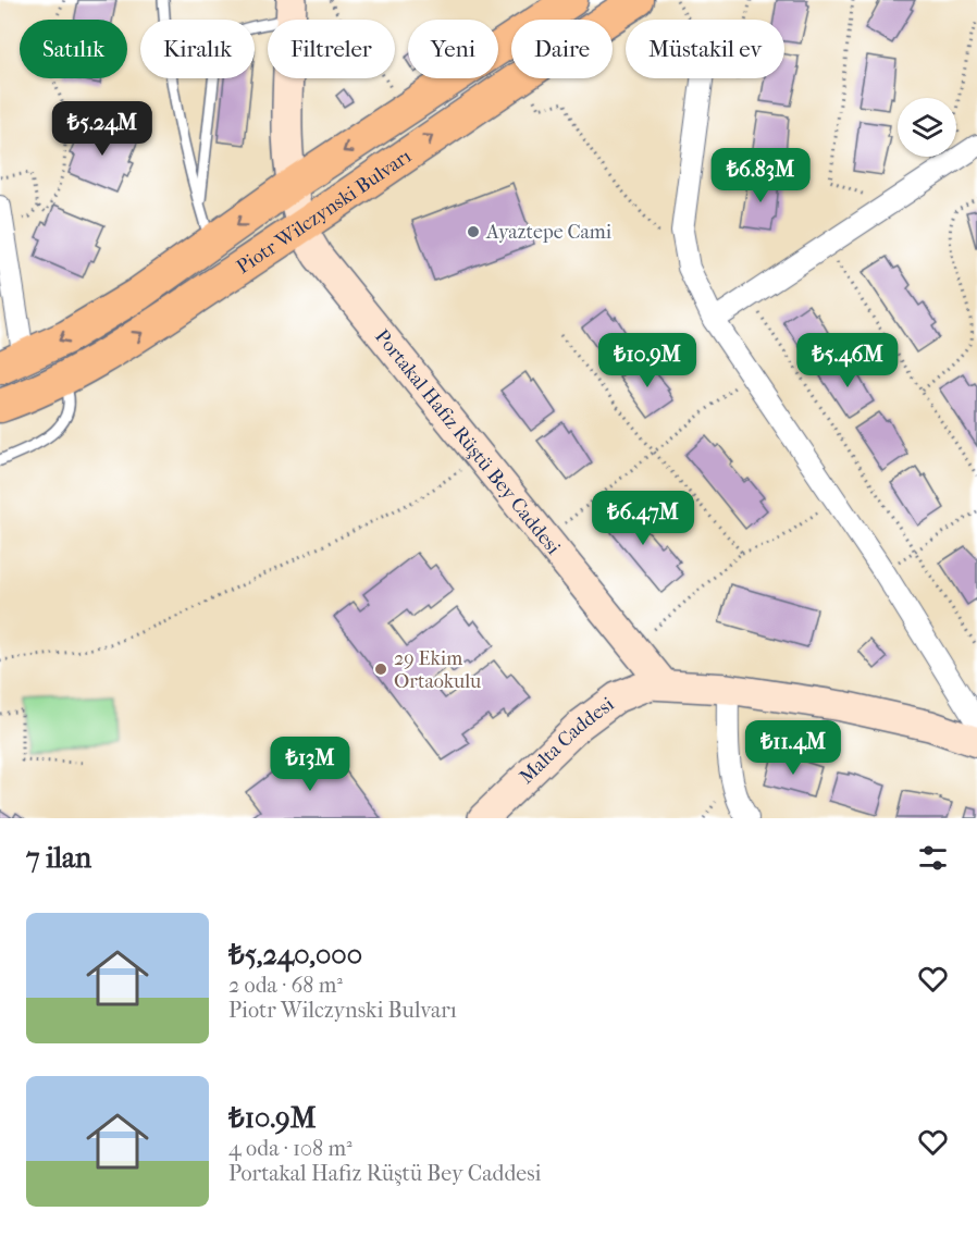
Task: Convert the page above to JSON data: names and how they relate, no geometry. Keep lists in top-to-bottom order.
{
  "streets": {
    "main road": ["Piotr Wilczynski Bulvarı", "Portakal Hafız Rüştü Bey Caddesi", "Malta Caddesi"]
  },
  "crossings": [
    ["Piotr Wilczynski Bulvarı", "Portakal Hafız Rüştü Bey Caddesi"],
    ["Portakal Hafız Rüştü Bey Caddesi", "Malta Caddesi"]
  ],
  "places": ["Ayaztepe Cami", "29 Ekim Ortaokulu"],
  "page": {
    "chip": [
      "Satılık",
      "Kiralık",
      "Filtreler",
      "Yeni",
      "Daire",
      "Müstakil ev"
    ],
    "price": [
      "₺5.24M",
      "₺6.83M",
      "₺10.9M",
      "₺5.46M",
      "₺6.47M",
      "₺11.4M",
      "₺13M"
    ],
    "heading": "7 ilan",
    "list": [
      {
        "name": "₺5,240,000",
        "note": "2 oda · 68 m² · Piotr Wilczynski Bulvarı"
      },
      {
        "name": "₺10.9M",
        "note": "4 oda · 108 m² · Portakal Hafız Rüştü Bey Caddesi"
      }
    ]
  }
}
